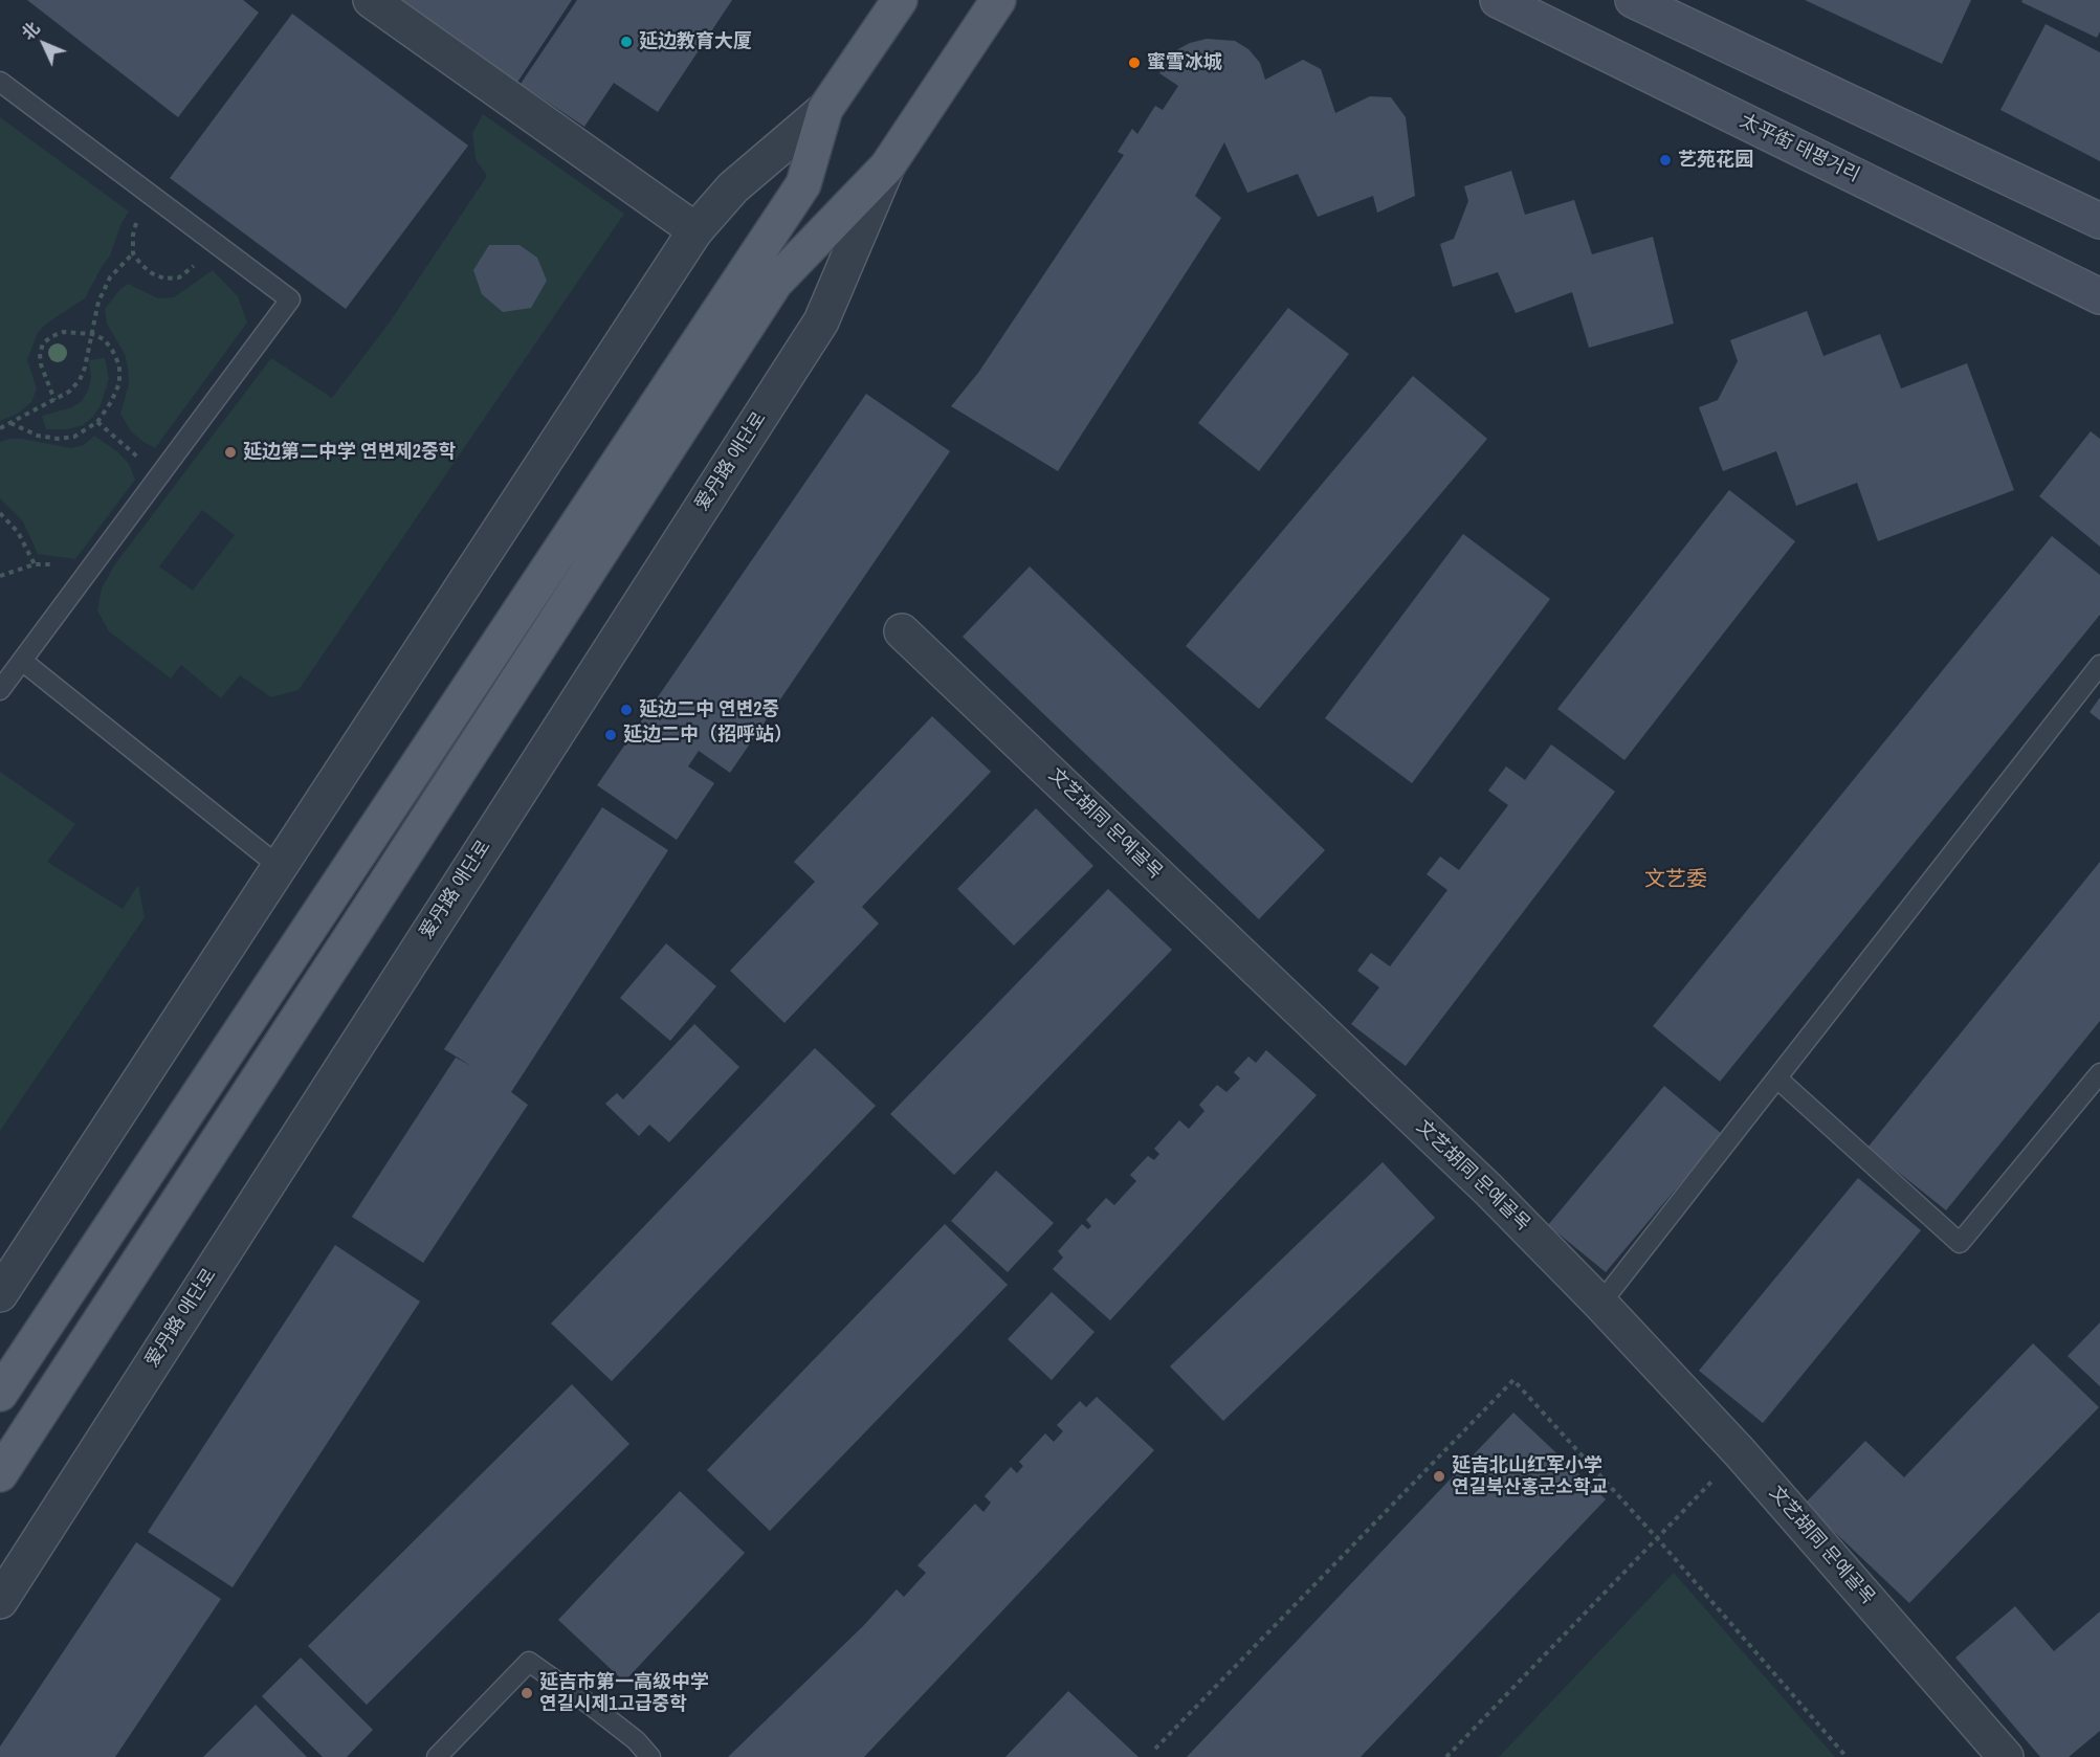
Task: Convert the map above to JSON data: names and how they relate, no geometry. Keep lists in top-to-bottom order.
{
  "streets": {
    "main road": ["太平街 태평거리", "爱丹路 애단로"],
    "street": ["文艺胡同 문예골목"]
  },
  "districts": ["文艺委"],
  "places": [
    "延边教育大厦",
    "蜜雪冰城",
    "艺苑花园",
    "延边第二中学 연변제2중학",
    "延边二中 연변2중",
    "延边二中（招呼站）",
    "延吉北山红军小学 연길북산홍군소학교",
    "延吉市第一高级中学 연길시제1고급중학"
  ],
  "north": "top left"
}
